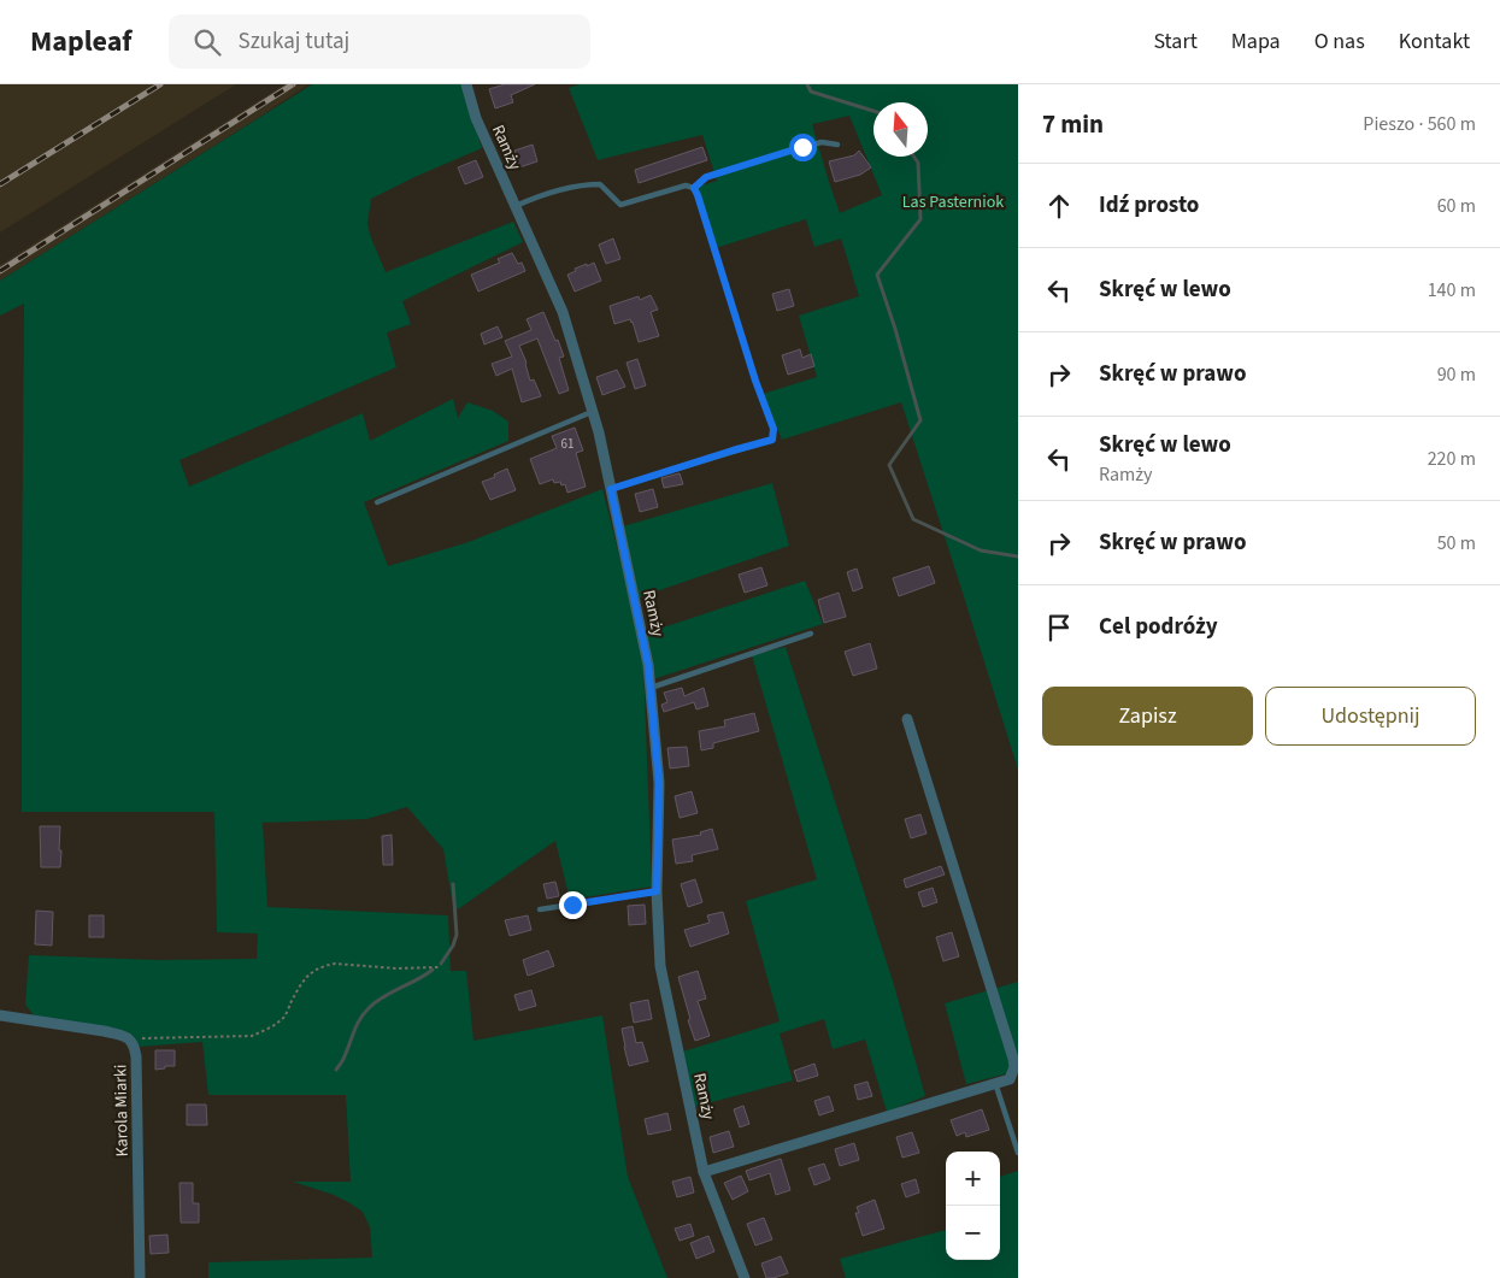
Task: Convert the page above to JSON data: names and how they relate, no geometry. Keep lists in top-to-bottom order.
{
  "streets": {
    "street": ["Ramży", "Karola Miarki"]
  },
  "parks": ["Las Pasterniok"],
  "house_numbers": ["61"],
  "north": "top",
  "page": {
    "header": "Mapleaf",
    "search": "Szukaj tutaj",
    "nav": [
      "Start",
      "Mapa",
      "O nas",
      "Kontakt"
    ],
    "heading": ["7 min", "Pieszo · 560 m"],
    "list": [
      ["Idź prosto", "60 m"],
      ["Skręć w lewo", "140 m"],
      ["Skręć w prawo", "90 m"],
      ["Skręć w lewo", "Ramży", "220 m"],
      ["Skręć w prawo", "50 m"],
      "Cel podróży"
    ],
    "buttons": ["Zapisz", "Udostępnij"],
    "map_buttons": ["+", "−"]
  }
}
